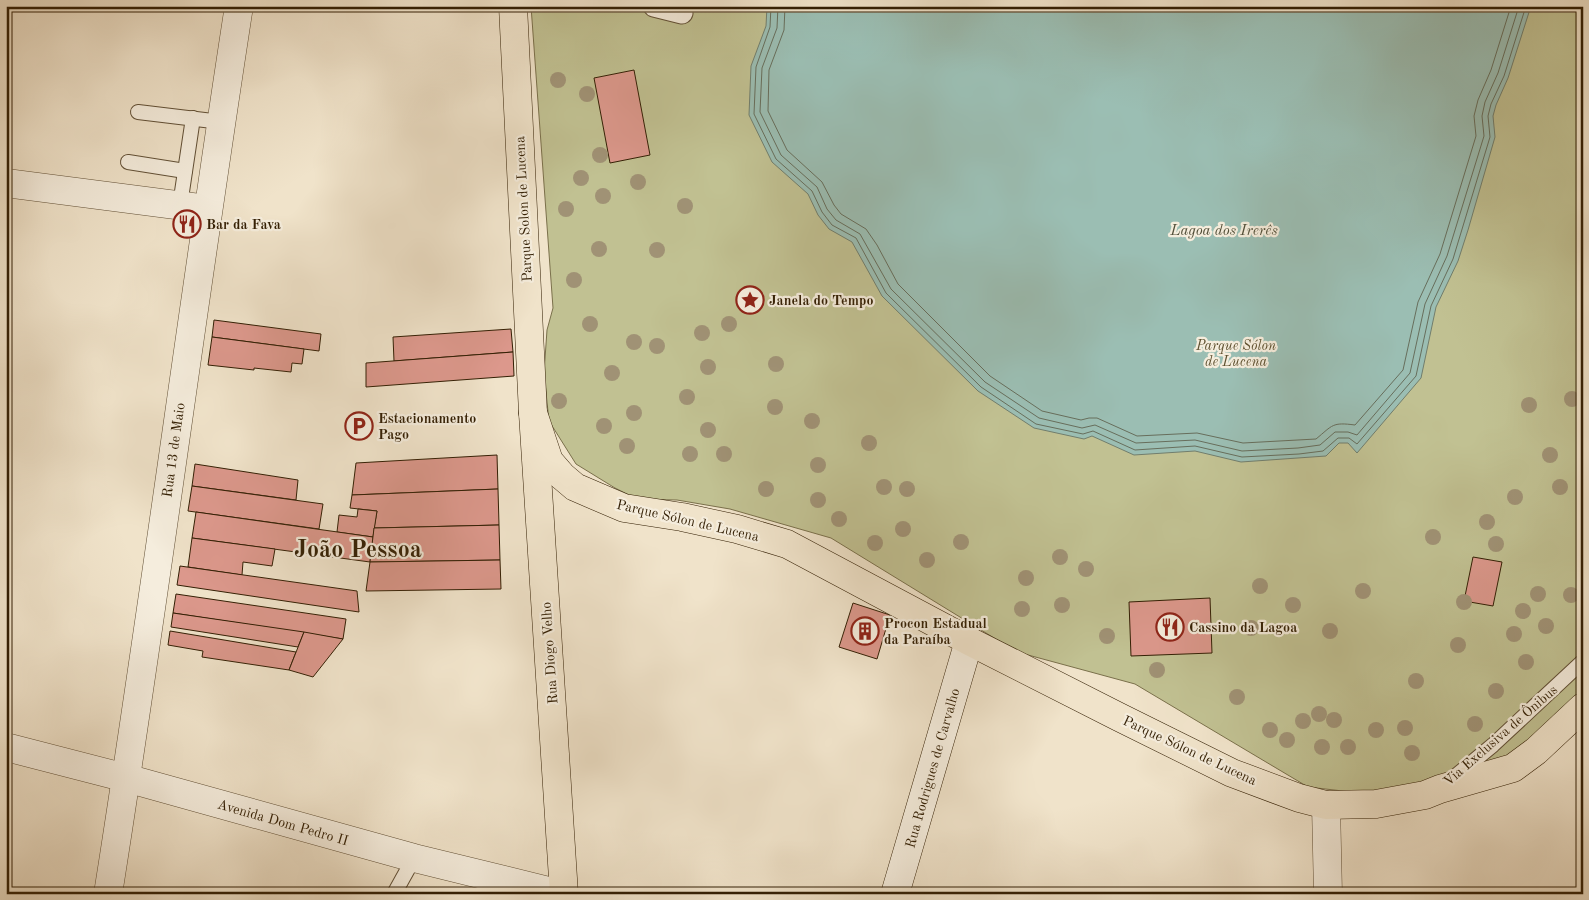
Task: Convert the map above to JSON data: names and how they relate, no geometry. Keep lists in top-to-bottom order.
{
  "streets": {
    "main road": ["Parque Solon de Lucena", "Parque Sólon de Lucena", "Rua Diogo Velho"],
    "street": ["Rua 13 de Maio", "Rua Rodrigues de Carvalho", "Avenida Dom Pedro II"],
    "lane": ["Via Exclusiva de Ônibus"]
  },
  "crossings": [
    ["Parque Solon de Lucena", "Parque Sólon de Lucena"],
    ["Parque Solon de Lucena", "Rua Diogo Velho"],
    ["Rua 13 de Maio", "Avenida Dom Pedro II"],
    ["Parque Sólon de Lucena", "Rua Diogo Velho"],
    ["Parque Sólon de Lucena", "Via Exclusiva de Ônibus"],
    ["Parque Sólon de Lucena", "Rua Rodrigues de Carvalho"],
    ["Rua Diogo Velho", "Avenida Dom Pedro II"]
  ],
  "districts": ["João Pessoa"],
  "water": ["Lagoa dos Irerês"],
  "parks": ["Parque Sólon de Lucena"],
  "places": {
    "restaurant": ["Bar da Fava", "Cassino da Lagoa"],
    "place": ["Janela do Tempo"],
    "parking": ["Estacionamento Pago"],
    "building": ["Procon Estadual da Paraíba"]
  }
}
